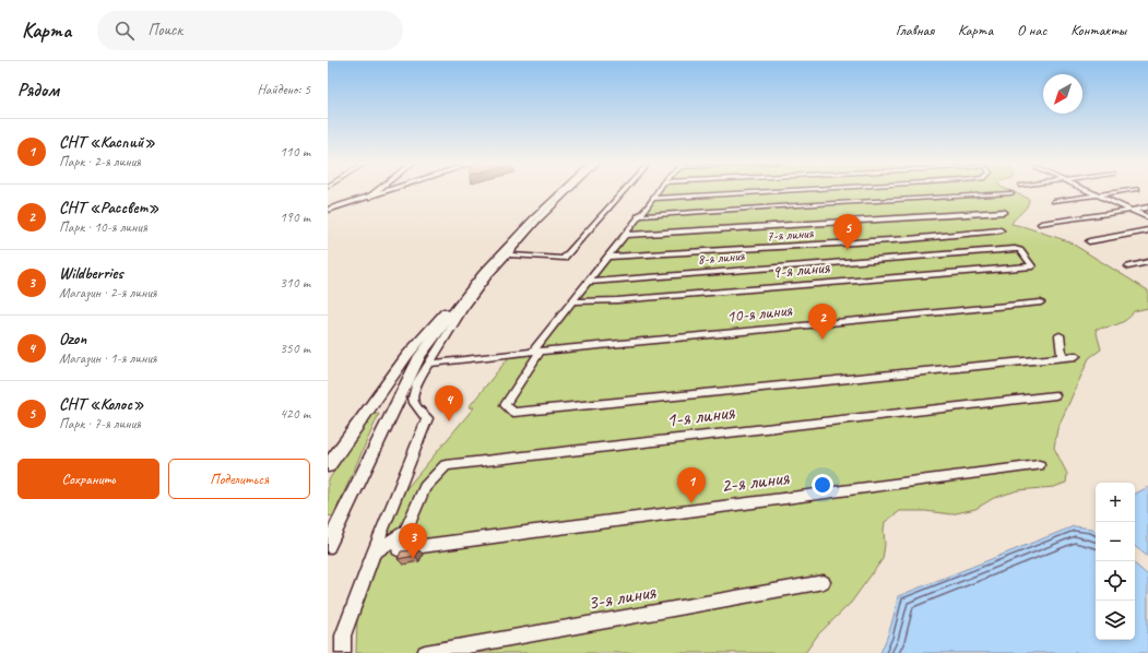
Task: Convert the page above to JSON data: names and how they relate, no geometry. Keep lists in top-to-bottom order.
{
  "streets": {
    "street": [
      "7-я линия",
      "8-я линия",
      "9-я линия",
      "10-я линия",
      "1-я линия",
      "2-я линия",
      "3-я линия"
    ]
  },
  "crossings": [
    ["8-я линия", "9-я линия"],
    ["1-я линия", "2-я линия"]
  ],
  "north": "bottom left",
  "page": {
    "header": "Карта",
    "search": "Поиск",
    "nav": [
      "Главная",
      "Карта",
      "О нас",
      "Контакты"
    ],
    "heading": ["Рядом", "Найдено: 5"],
    "list": [
      {
        "mark": "1",
        "name": "СНТ «Каспий»",
        "note": "Парк · 2-я линия",
        "value": "110 m"
      },
      {
        "mark": "2",
        "name": "СНТ «Рассвет»",
        "note": "Парк · 10-я линия",
        "value": "190 m"
      },
      {
        "mark": "3",
        "name": "Wildberries",
        "note": "Магазин · 2-я линия",
        "value": "310 m"
      },
      {
        "mark": "4",
        "name": "Ozon",
        "note": "Магазин · 1-я линия",
        "value": "350 m"
      },
      {
        "mark": "5",
        "name": "СНТ «Колос»",
        "note": "Парк · 7-я линия",
        "value": "420 m"
      }
    ],
    "pins": [
      "5",
      "2",
      "4",
      "1",
      "3"
    ],
    "buttons": ["Сохранить", "Поделиться"],
    "map_buttons": ["+", "−"]
  }
}
